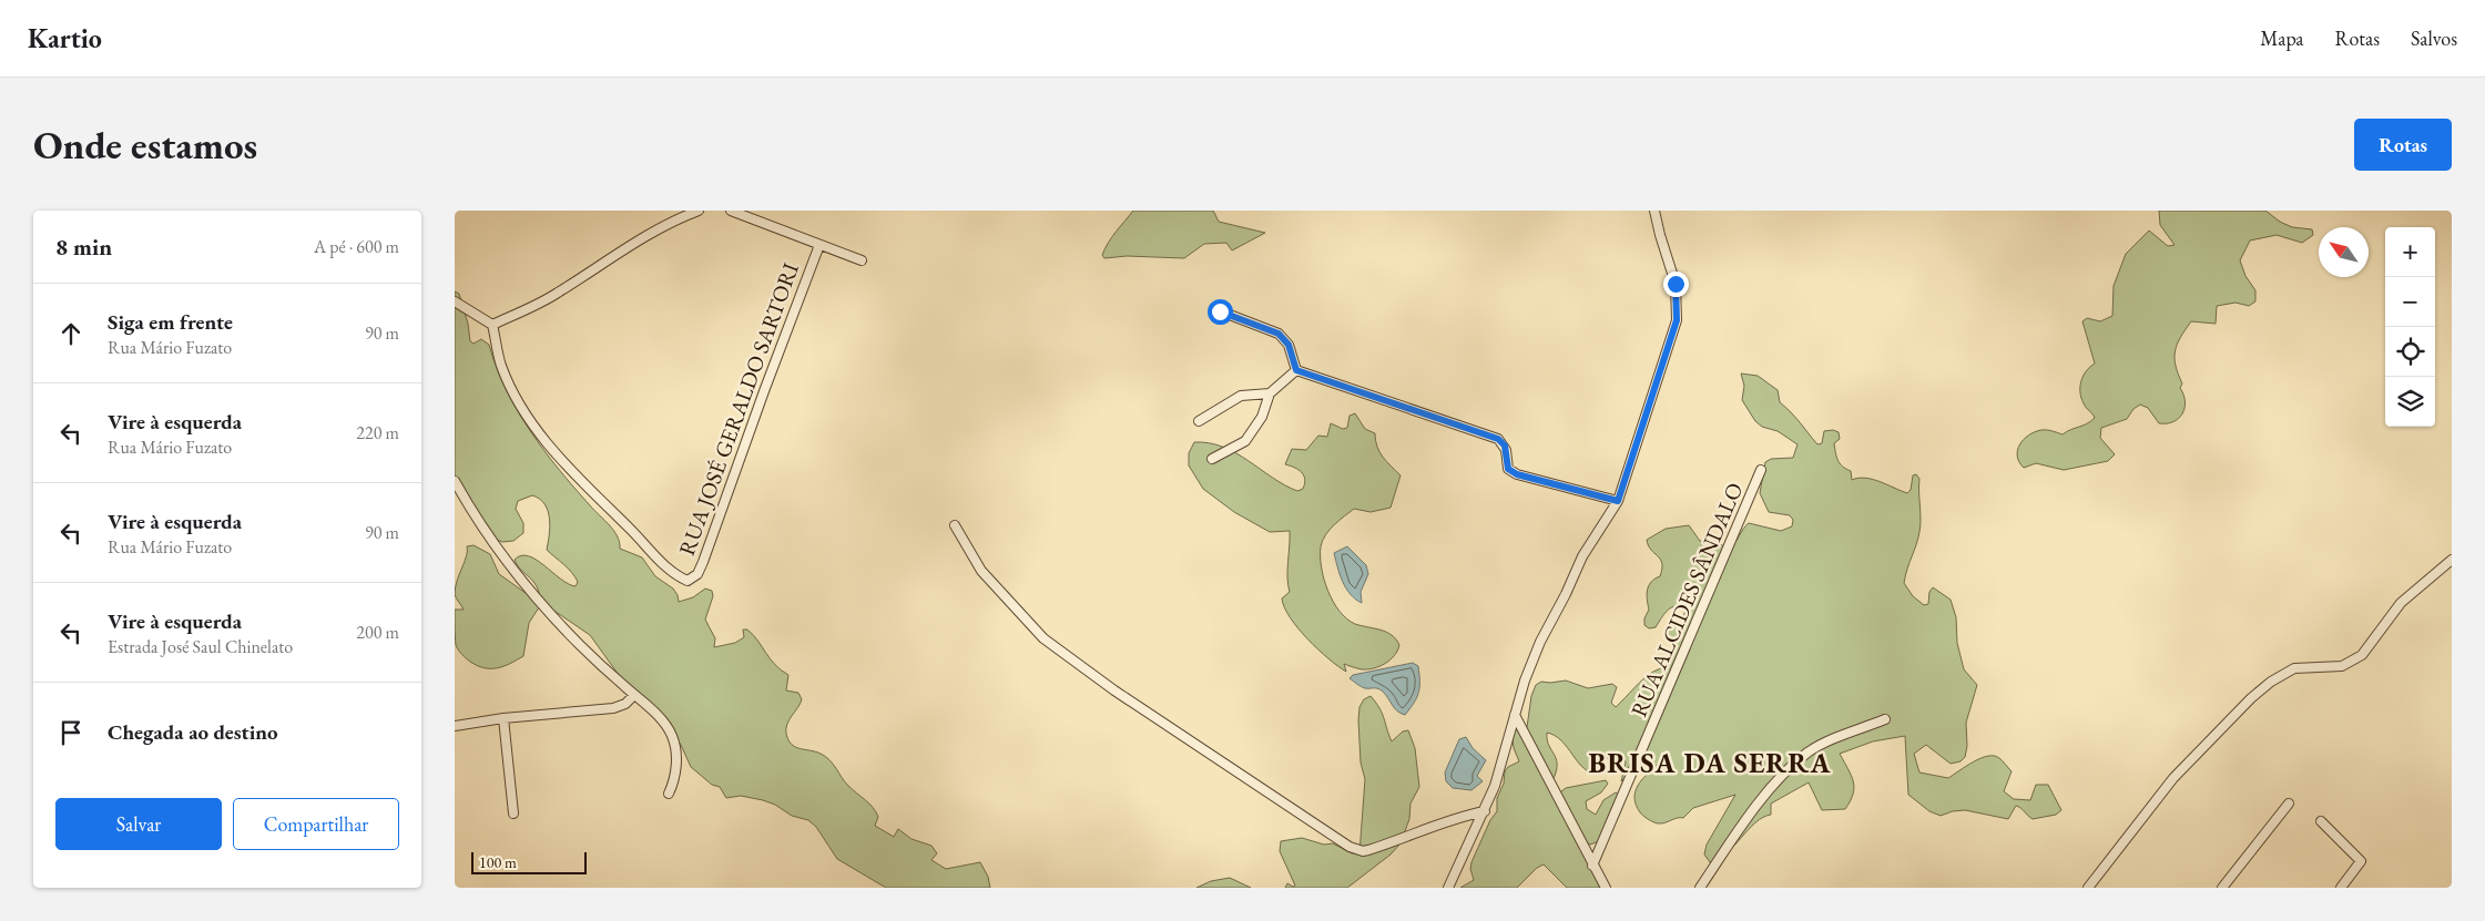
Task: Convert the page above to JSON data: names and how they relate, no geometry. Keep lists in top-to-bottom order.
{
  "streets": {
    "street": ["RUA JOSÉ GERALDO SARTORI", "RUA ALCIDES SÂNDALO"]
  },
  "districts": ["BRISA DA SERRA"],
  "scale_bar": "100 m",
  "north": "top left",
  "page": {
    "header": "Kartio",
    "nav": ["Mapa", "Rotas", "Salvos"],
    "buttons": [
      "Rotas",
      ["Salvar", "Compartilhar"]
    ],
    "title": "Onde estamos",
    "heading": ["8 min", "A pé · 600 m"],
    "map_buttons": ["+", "−"],
    "list": [
      ["Siga em frente", "Rua Mário Fuzato", "90 m"],
      ["Vire à esquerda", "Rua Mário Fuzato", "220 m"],
      ["Vire à esquerda", "Rua Mário Fuzato", "90 m"],
      ["Vire à esquerda", "Estrada José Saul Chinelato", "200 m"],
      "Chegada ao destino"
    ],
    "scale": "100 m"
  }
}
